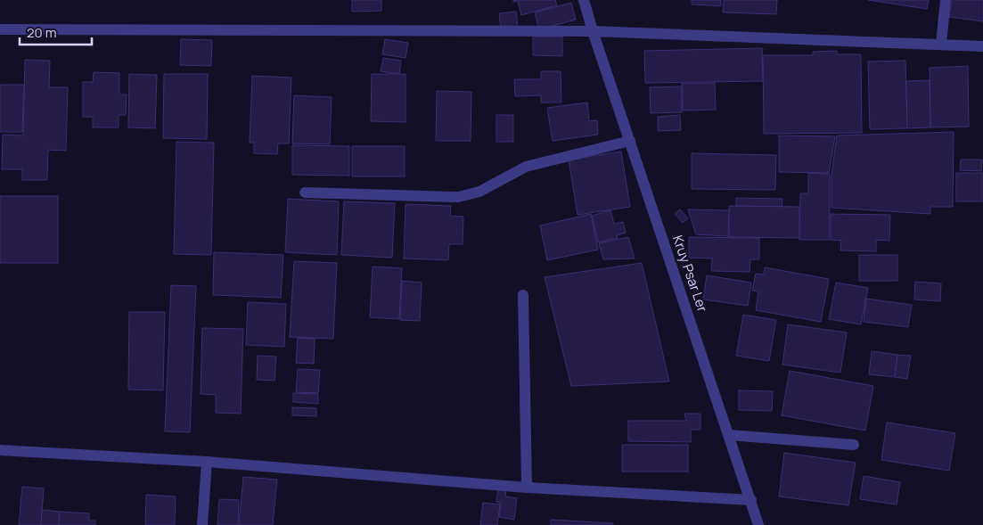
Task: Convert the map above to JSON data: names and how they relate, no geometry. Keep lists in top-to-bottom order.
{
  "streets": {
    "street": ["Kruy Psar Ler"]
  },
  "scale_bar": "20 m"
}
